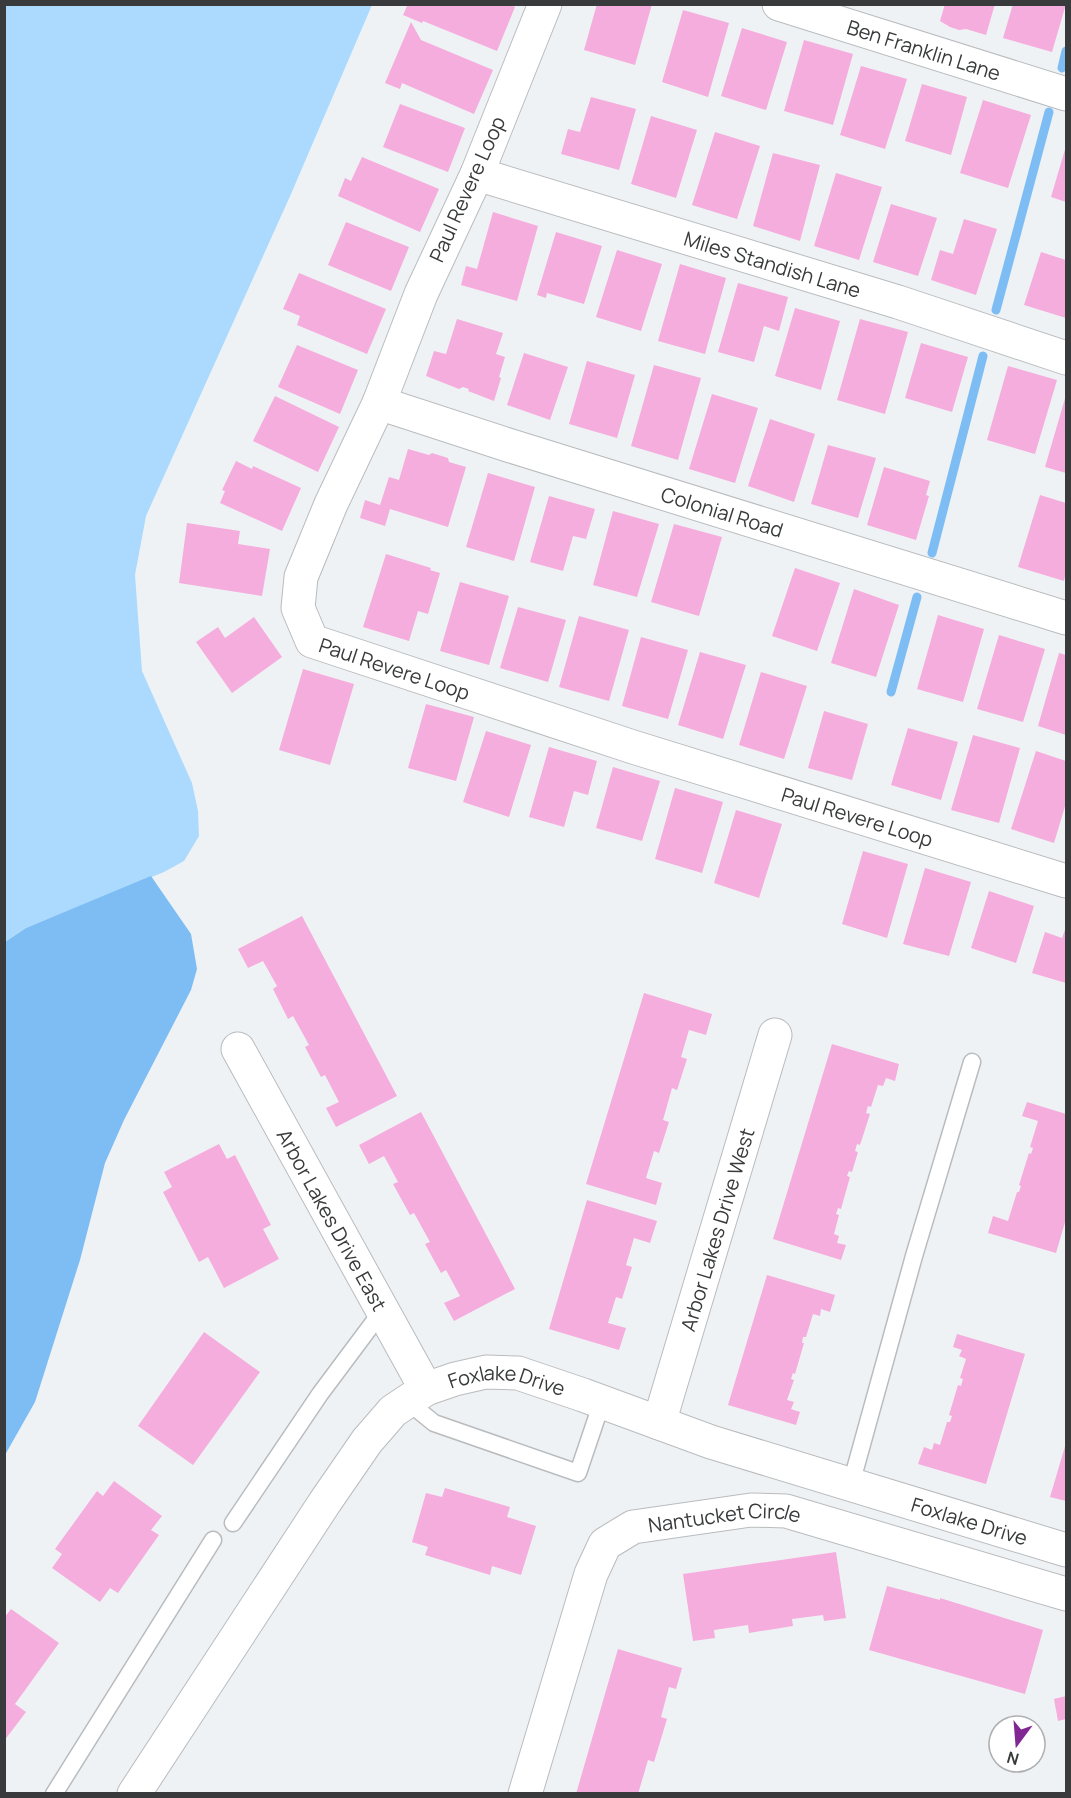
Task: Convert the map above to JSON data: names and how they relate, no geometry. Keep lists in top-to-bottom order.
{
  "streets": {
    "street": [
      "Ben Franklin Lane",
      "Paul Revere Loop",
      "Miles Standish Lane",
      "Colonial Road",
      "Arbor Lakes Drive East",
      "Arbor Lakes Drive West",
      "Foxlake Drive",
      "Nantucket Circle"
    ]
  },
  "crossings": [
    ["Paul Revere Loop", "Miles Standish Lane"],
    ["Paul Revere Loop", "Colonial Road"],
    ["Arbor Lakes Drive East", "Foxlake Drive"],
    ["Arbor Lakes Drive West", "Foxlake Drive"]
  ],
  "north": "bottom"
}
